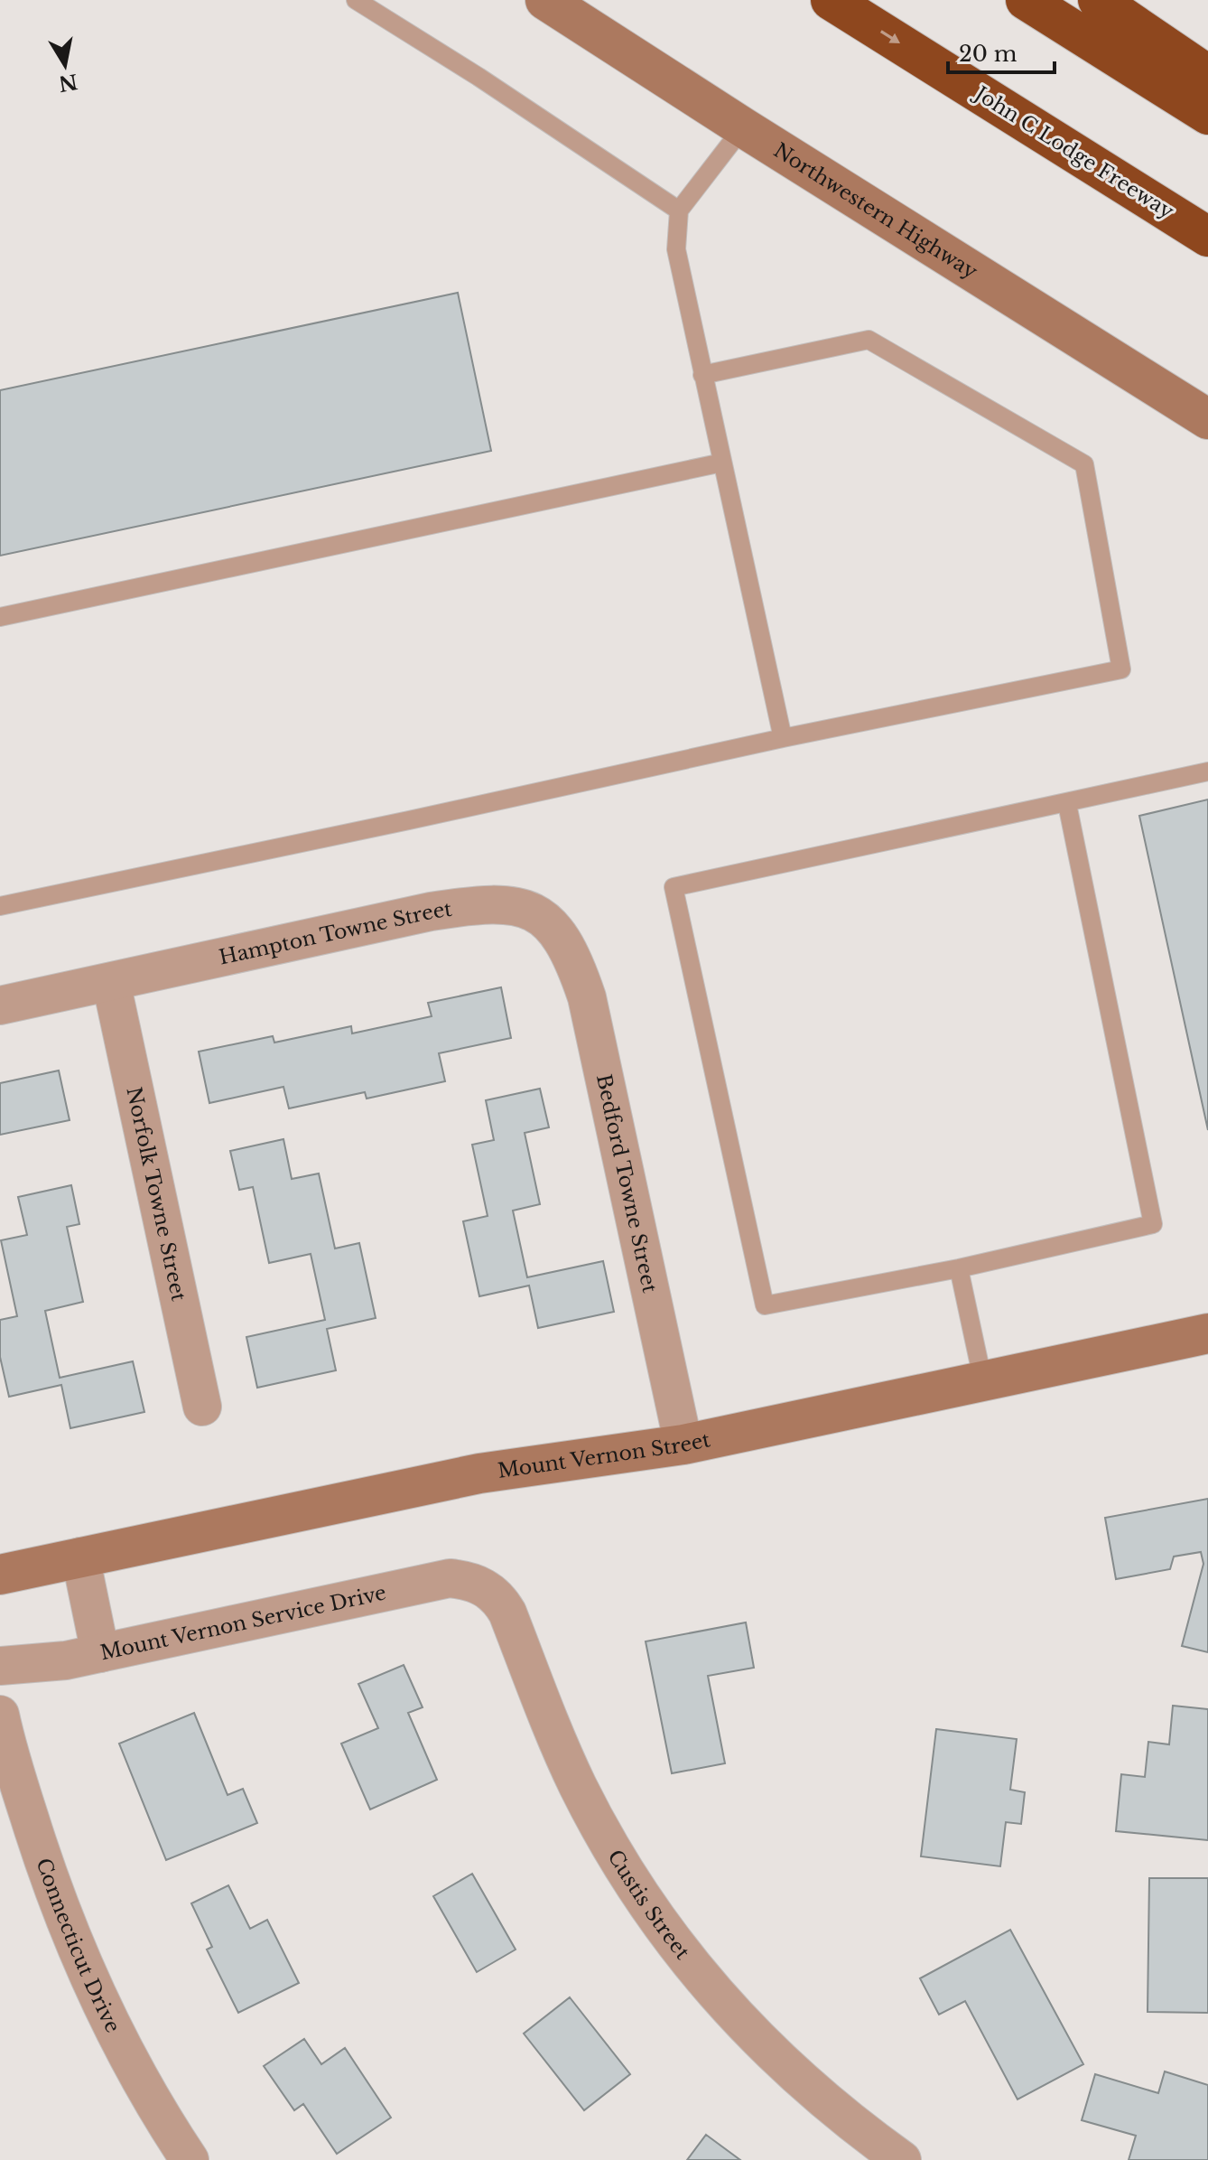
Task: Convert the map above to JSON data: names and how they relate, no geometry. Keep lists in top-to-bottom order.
{
  "streets": {
    "highway": ["John C Lodge Freeway"],
    "street": [
      "Northwestern Highway",
      "Hampton Towne Street",
      "Bedford Towne Street",
      "Norfolk Towne Street",
      "Mount Vernon Street",
      "Mount Vernon Service Drive",
      "Custis Street",
      "Connecticut Drive"
    ]
  },
  "crossings": [
    ["Hampton Towne Street", "Bedford Towne Street"],
    ["Hampton Towne Street", "Norfolk Towne Street"],
    ["Bedford Towne Street", "Mount Vernon Street"],
    ["Mount Vernon Service Drive", "Custis Street"]
  ],
  "scale_bar": "20 m",
  "north": "bottom"
}
